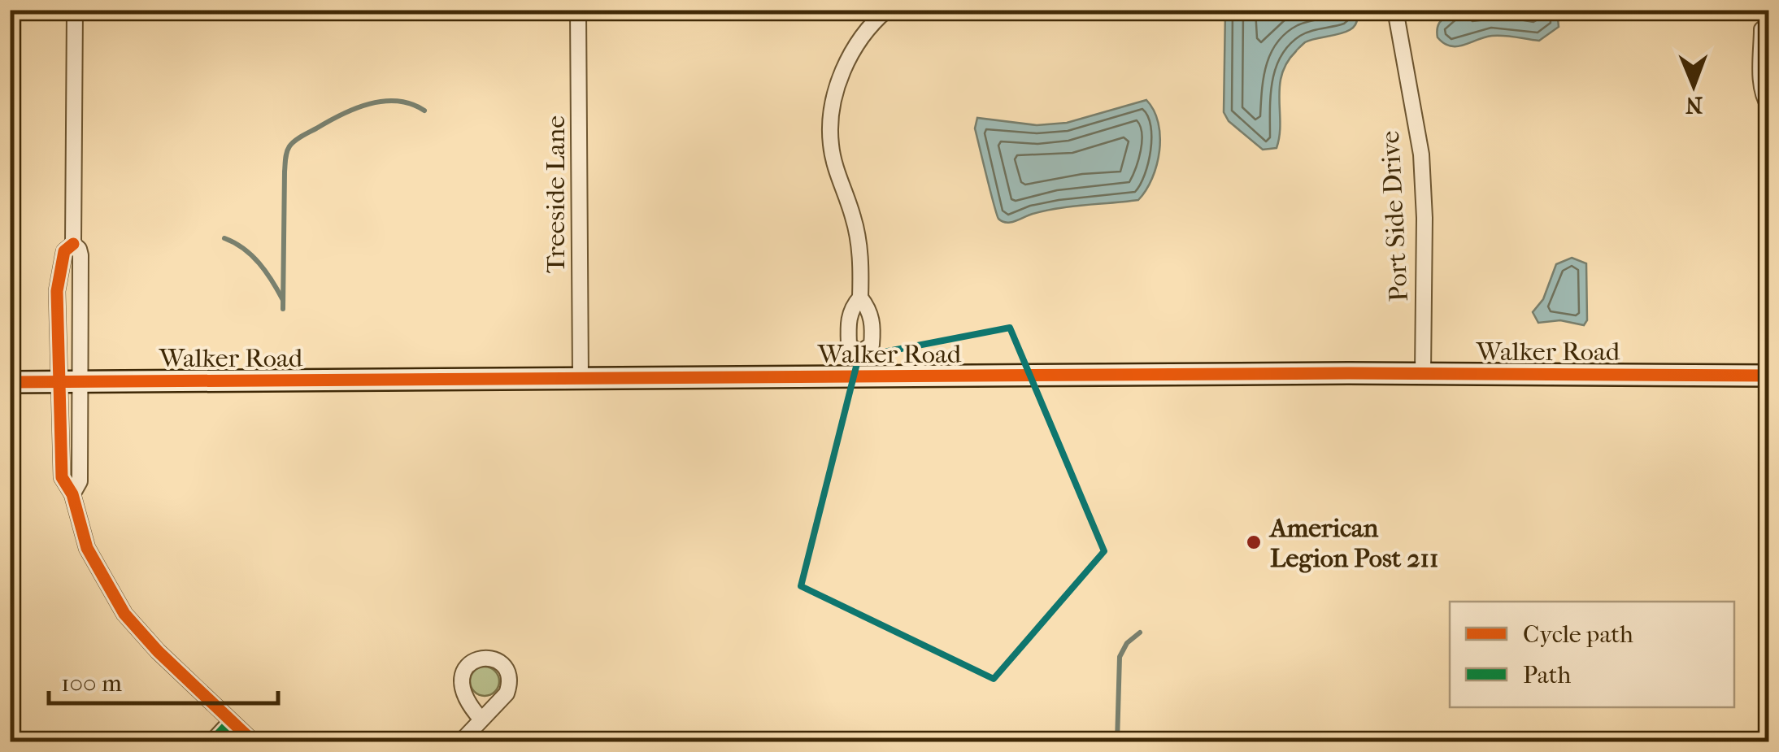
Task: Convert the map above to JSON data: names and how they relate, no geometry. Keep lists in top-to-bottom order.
{
  "streets": {
    "street": ["Treeside Lane", "Port Side Drive", "Walker Road"]
  },
  "crossings": [
    ["Treeside Lane", "Walker Road"],
    ["Port Side Drive", "Walker Road"]
  ],
  "places": ["American Legion Post 211"],
  "legend": ["Cycle path", "Path"],
  "scale_bar": "100 m",
  "north": "bottom"
}
